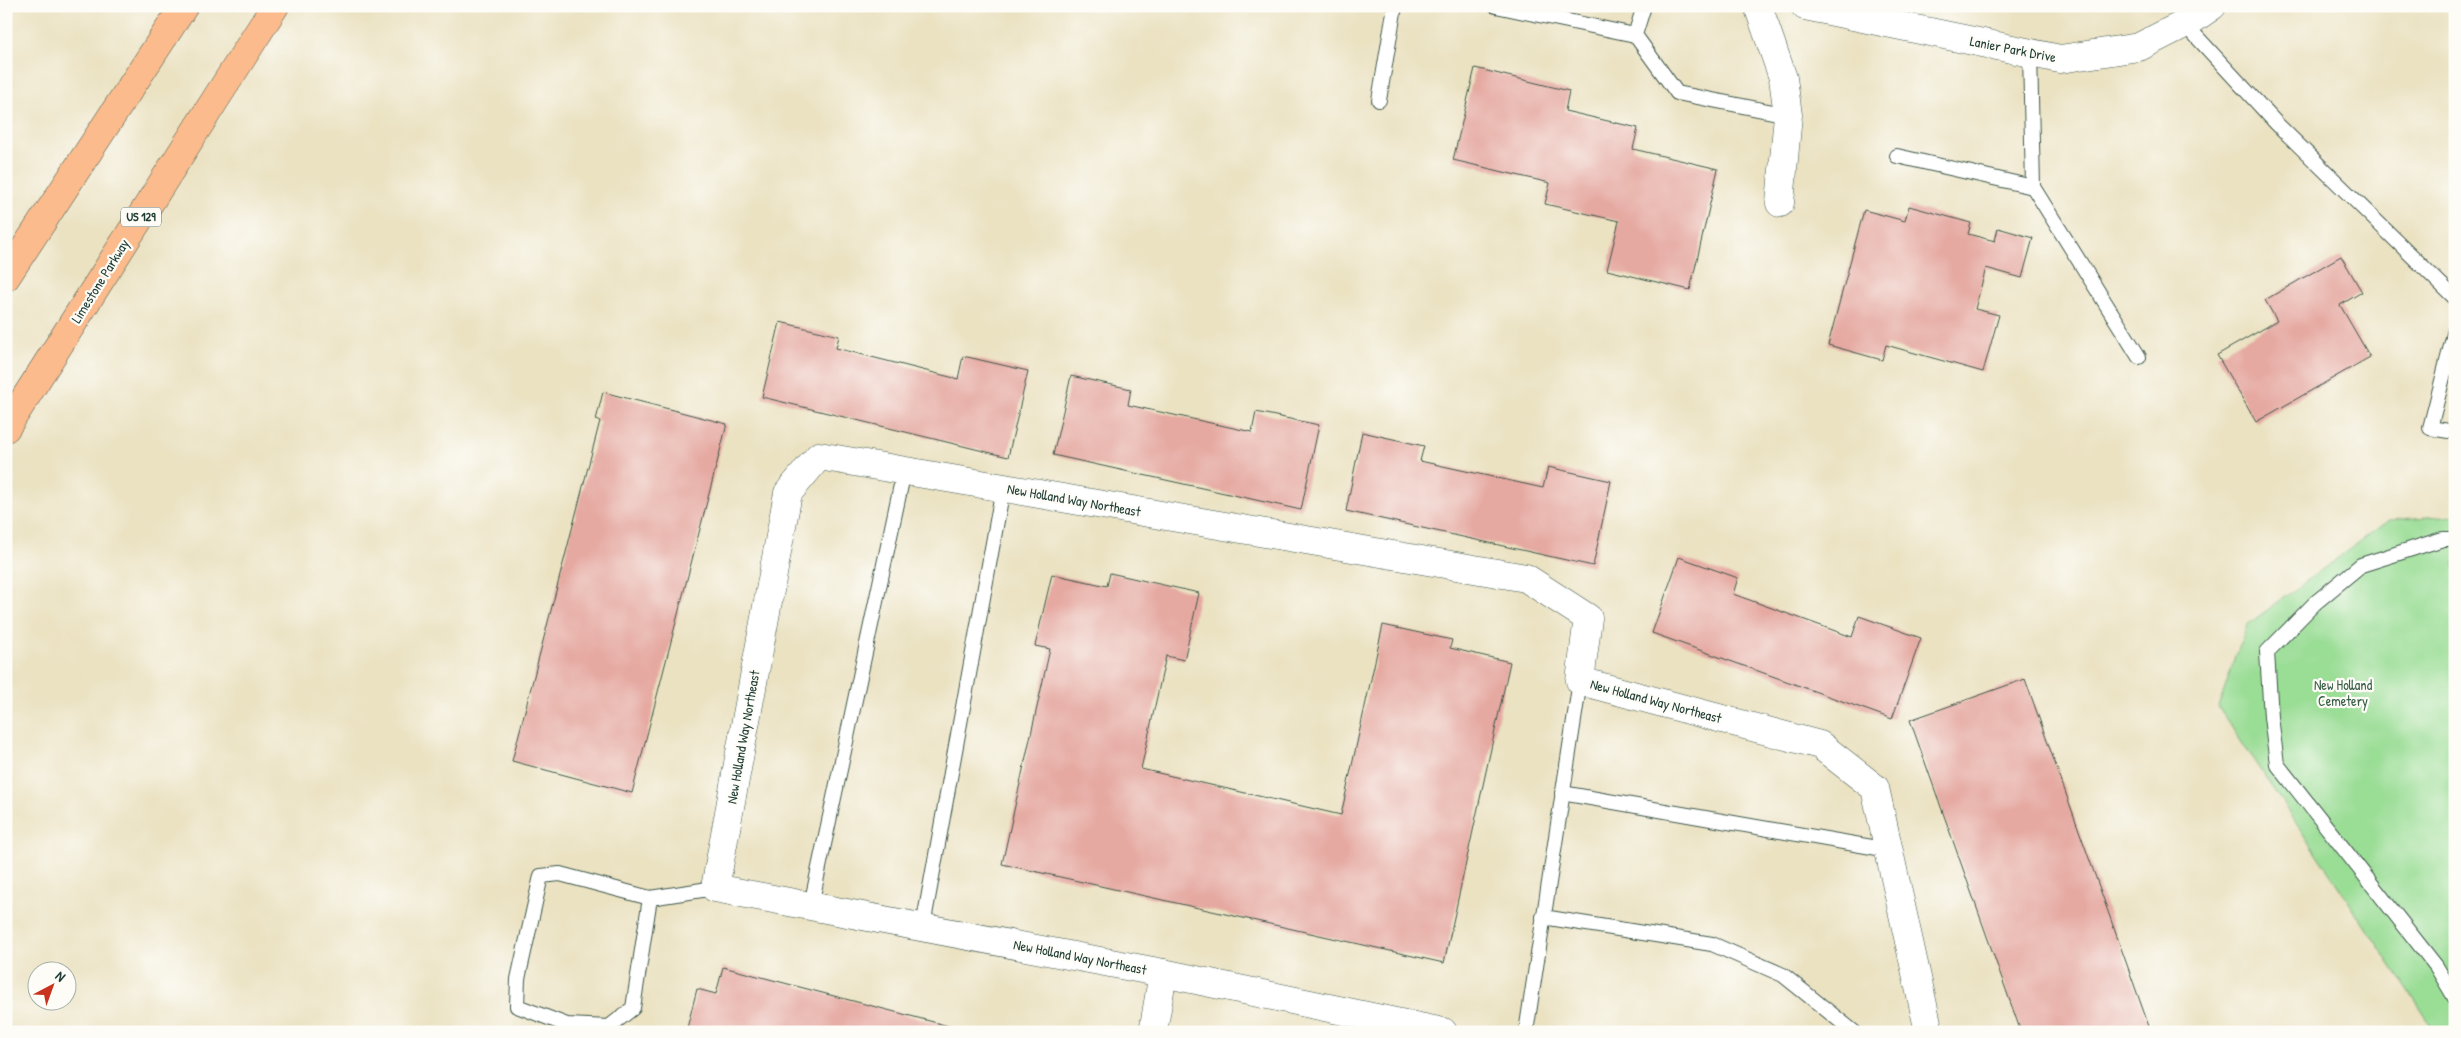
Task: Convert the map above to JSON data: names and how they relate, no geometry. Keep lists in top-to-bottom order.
{
  "streets": {
    "main road": ["US 129", "Limestone Parkway"],
    "street": ["Lanier Park Drive", "New Holland Way Northeast"]
  },
  "parks": ["New Holland Cemetery"],
  "north": "top right"
}
